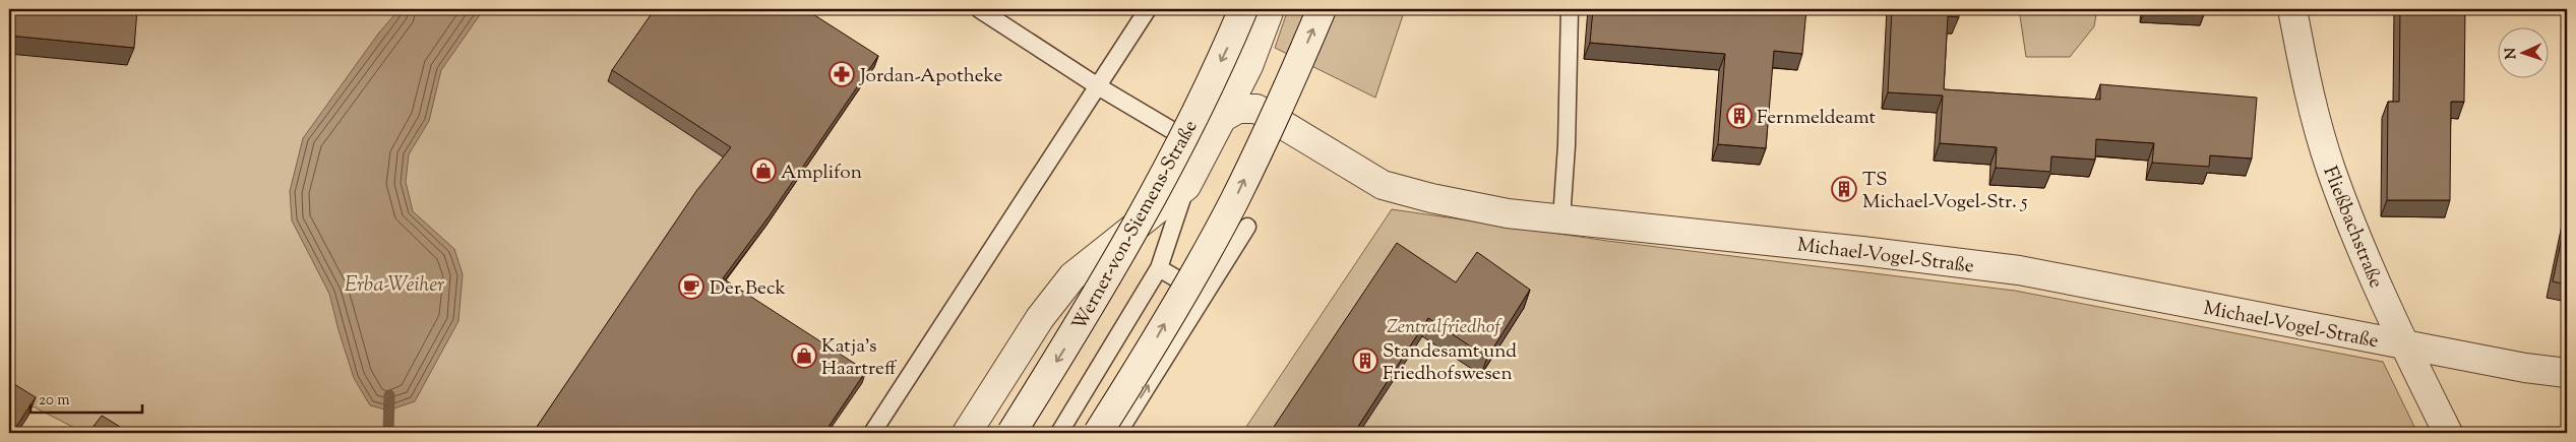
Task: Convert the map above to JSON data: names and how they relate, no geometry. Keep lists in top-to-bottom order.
{
  "streets": {
    "street": ["Werner-von-Siemens-Straße", "Fließbachstraße", "Michael-Vogel-Straße"]
  },
  "crossings": [
    ["Fließbachstraße", "Michael-Vogel-Straße"]
  ],
  "water": ["Erba-Weiher"],
  "parks": ["Zentralfriedhof"],
  "places": {
    "pharmacy": ["Jordan-Apotheke"],
    "building": ["Fernmeldeamt", "TS Michael-Vogel-Str. 5", "Standesamt und Friedhofswesen"],
    "shop": ["Amplifon", "Katja's Haartreff"],
    "cafe": ["Der Beck"]
  },
  "scale_bar": "20 m",
  "north": "left"
}
